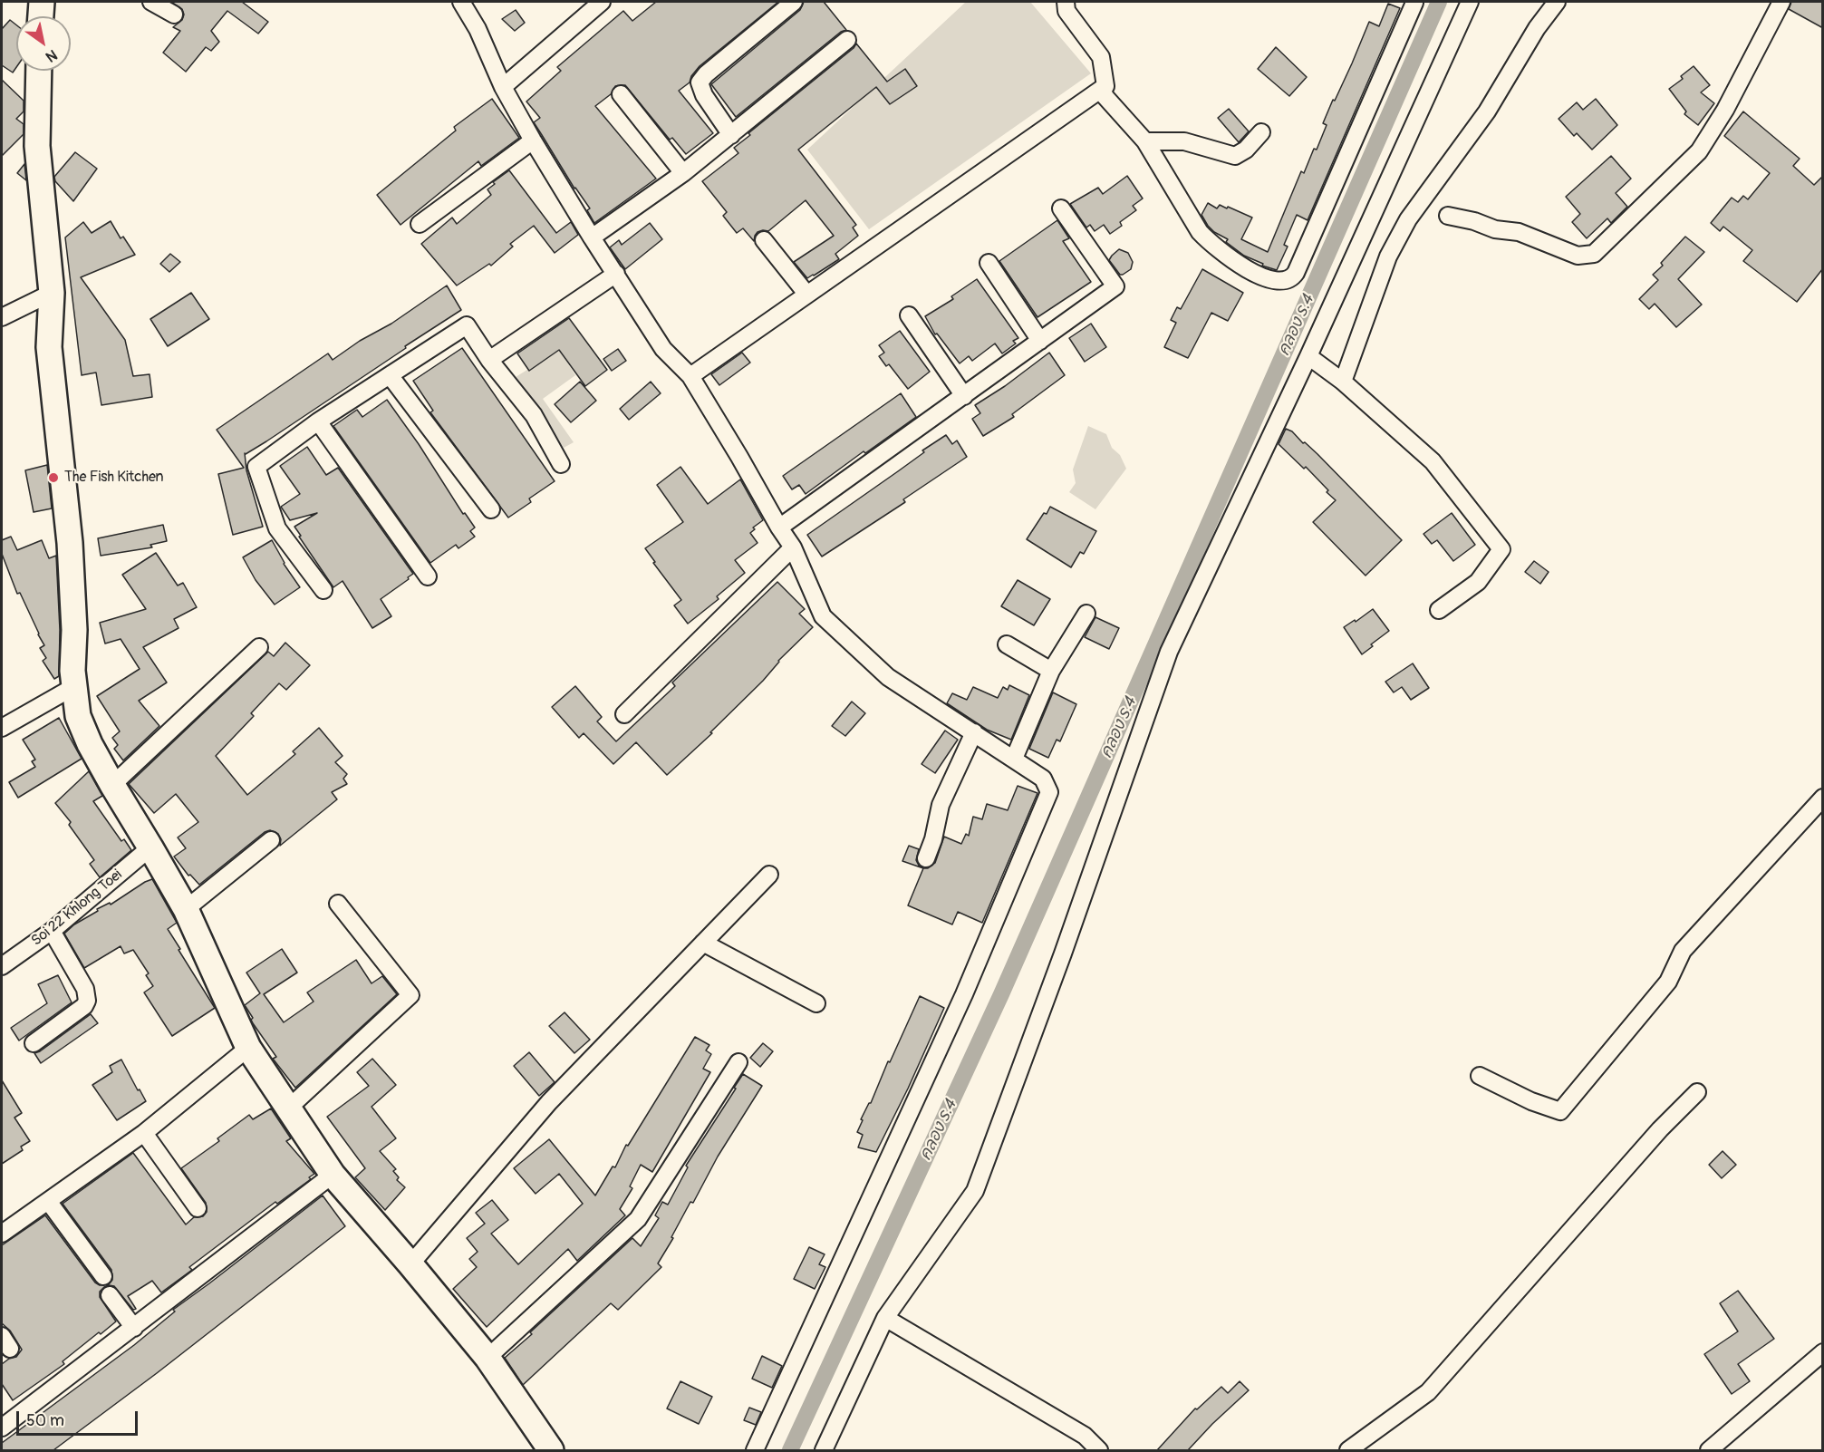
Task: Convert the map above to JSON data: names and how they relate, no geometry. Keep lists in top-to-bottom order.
{
  "streets": {
    "street": ["Soi 22 Khlong Toei"]
  },
  "water": ["คลอง ร.4"],
  "places": ["The Fish Kitchen"],
  "scale_bar": "50 m",
  "north": "bottom right"
}
